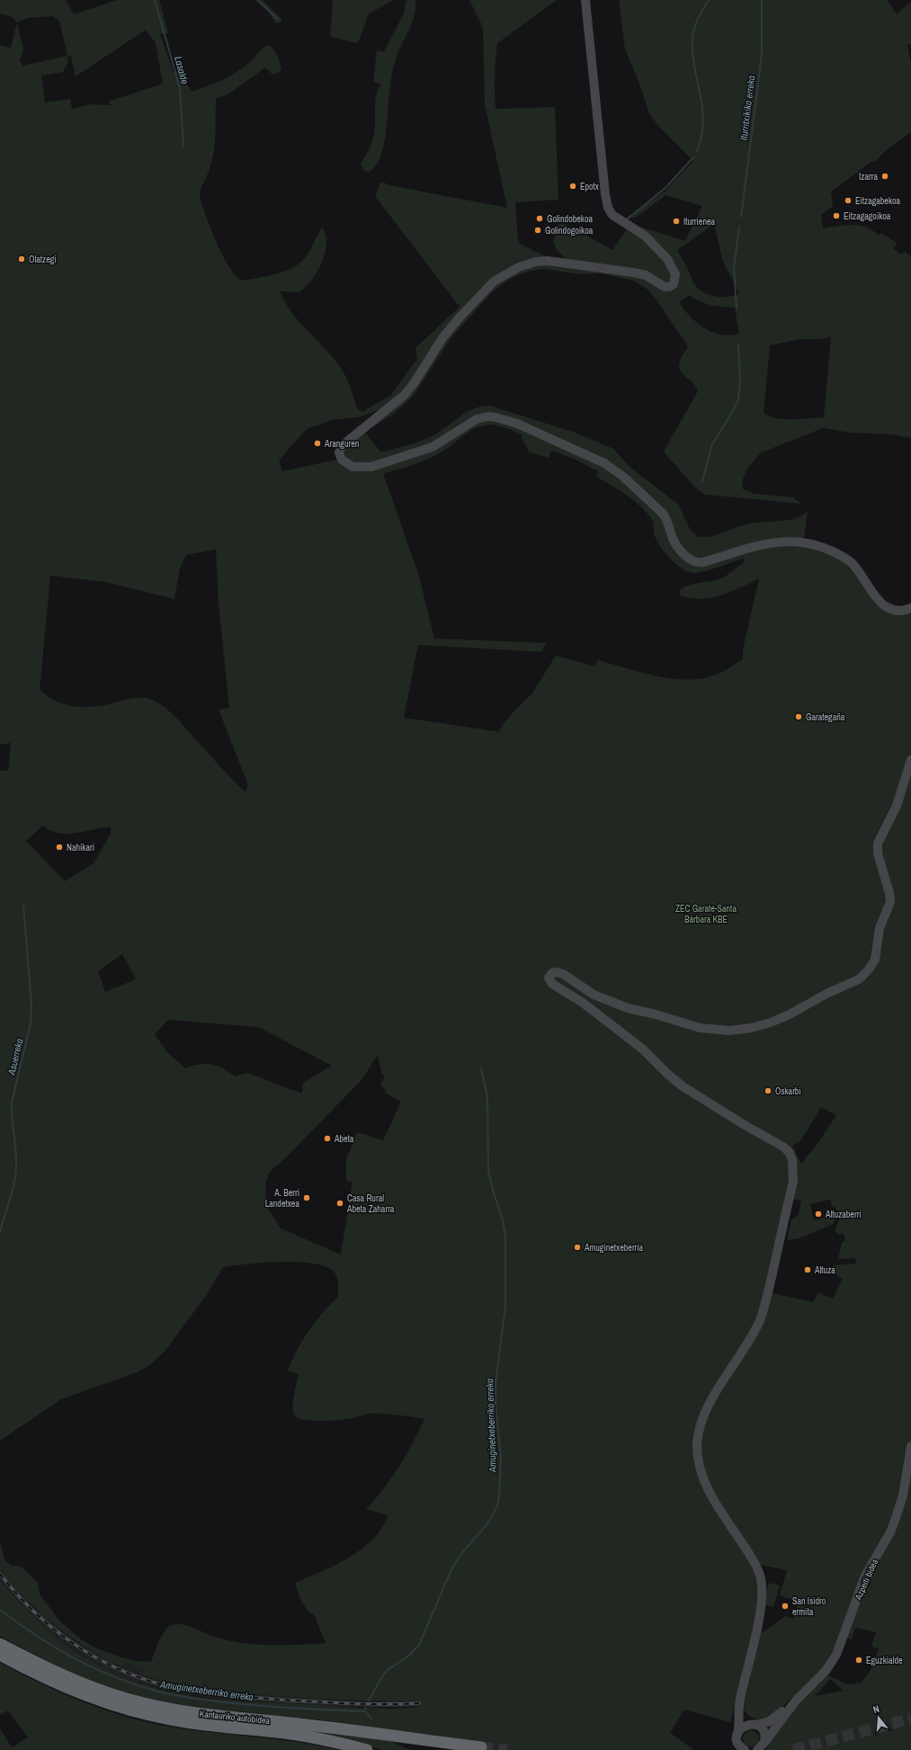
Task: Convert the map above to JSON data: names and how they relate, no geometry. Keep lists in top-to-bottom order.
{
  "streets": {
    "highway": ["Kantauriko autobidea"],
    "street": ["Azpeiti bidea"]
  },
  "water": [
    "Lasalde",
    "Iturritxikiko erreka",
    "Asuerreka",
    "Amuginetxeberriko erreka"
  ],
  "parks": ["ZEC Garate-Santa Bárbara KBE"],
  "places": [
    "Izarra",
    "Epotx",
    "Eitzagabekoa",
    "Eitzagagoikoa",
    "Golindobekoa",
    "Iturrienea",
    "Golindogoikoa",
    "Olatzegi",
    "Aranguren",
    "Garategaña",
    "Nahikari",
    "Oskarbi",
    "Abeta",
    "A. Berri Landetxea",
    "Casa Rural Abeta Zaharra",
    "Altuzaberri",
    "Amuginetxeberria",
    "Altuza",
    "San Isidro ermita",
    "Eguzkialde"
  ],
  "north": "top"
}
